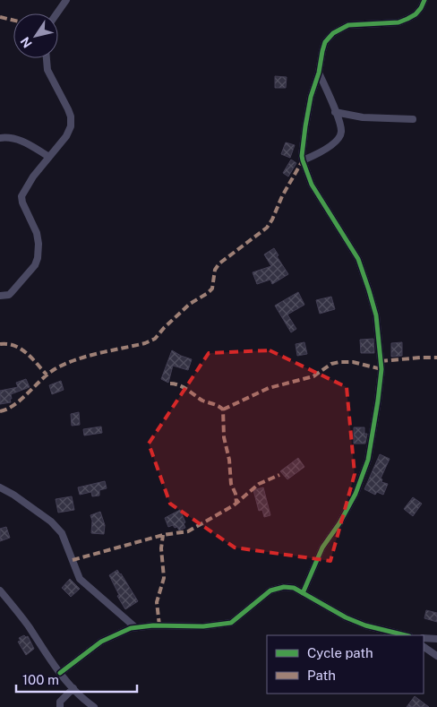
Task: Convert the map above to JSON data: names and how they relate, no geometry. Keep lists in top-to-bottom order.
{
  "legend": ["Cycle path", "Path"],
  "scale_bar": "100 m",
  "north": "bottom left"
}
